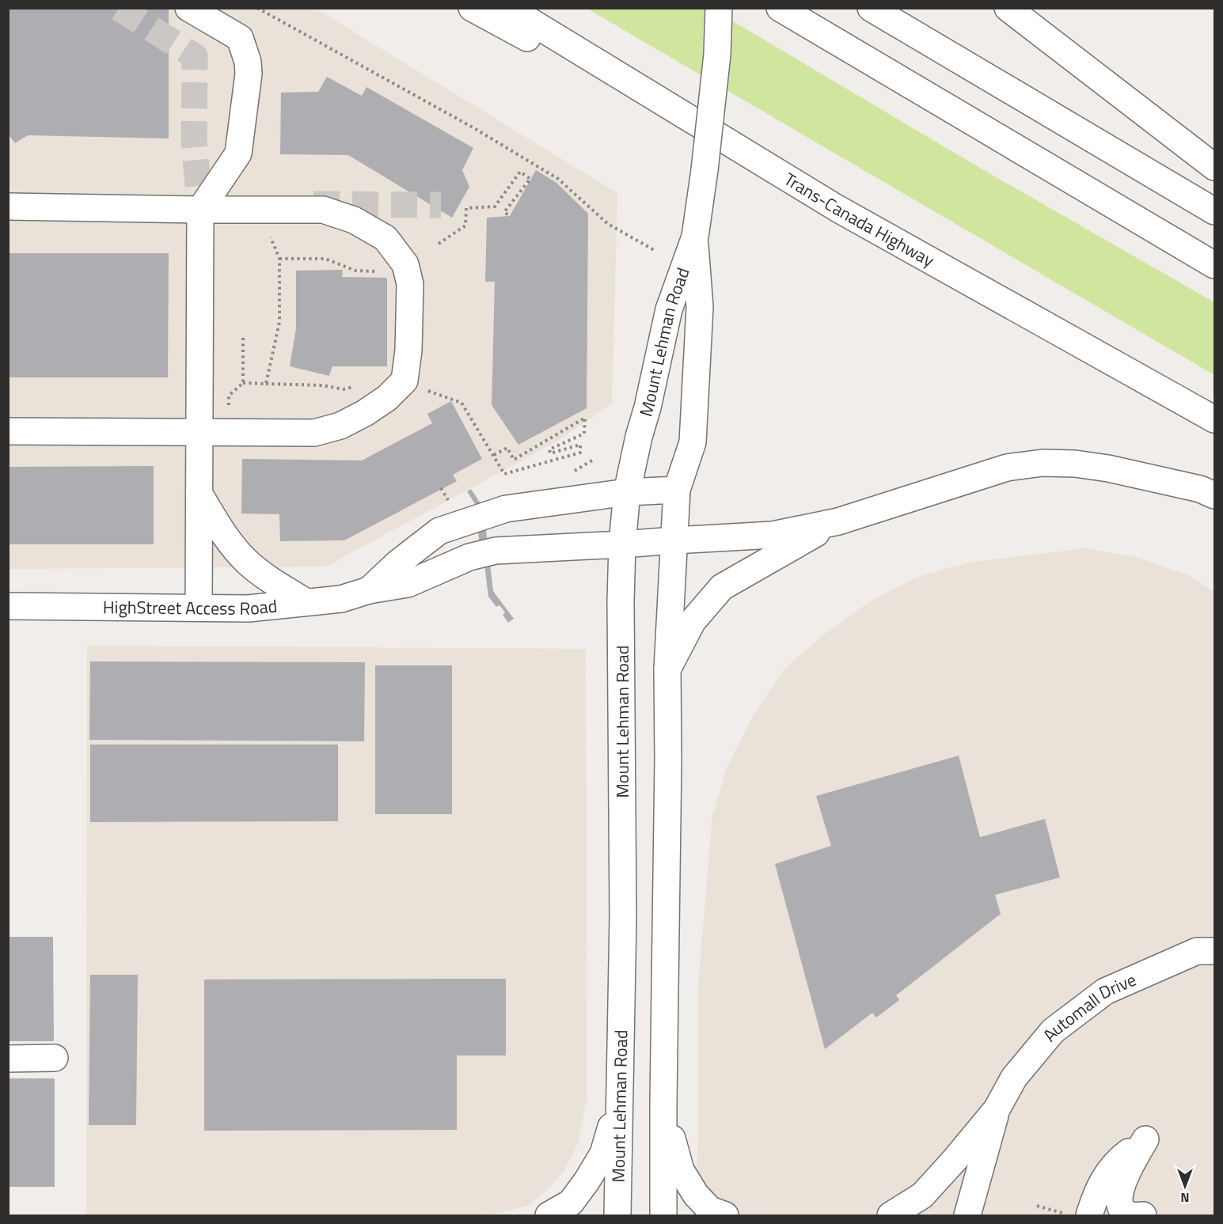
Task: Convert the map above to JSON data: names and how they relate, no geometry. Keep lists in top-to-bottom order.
{
  "streets": {
    "main road": [
      "Trans-Canada Highway",
      "Mount Lehman Road",
      "HighStreet Access Road",
      "Automall Drive"
    ]
  },
  "crossings": [
    ["Mount Lehman Road", "HighStreet Access Road"]
  ],
  "north": "bottom"
}
